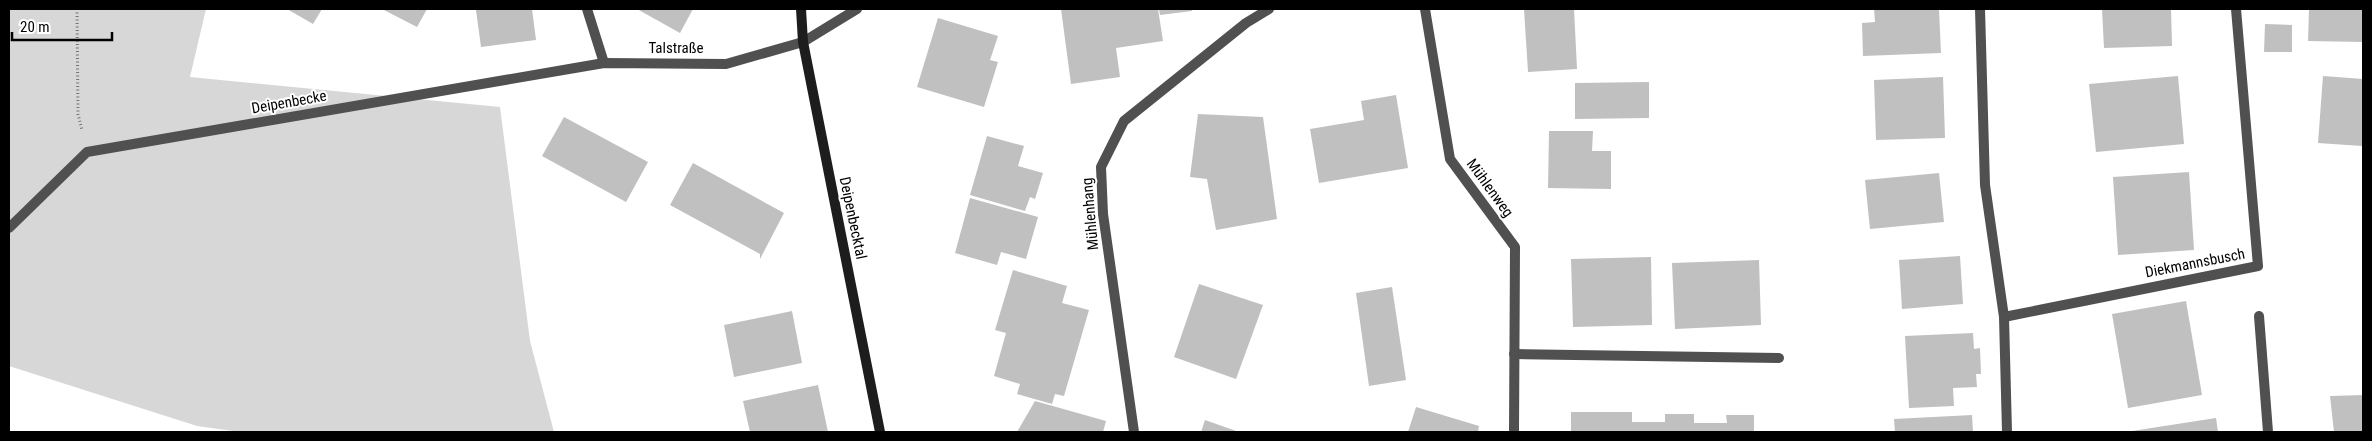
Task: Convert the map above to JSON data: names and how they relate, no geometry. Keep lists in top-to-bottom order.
{
  "streets": {
    "main road": ["Deipenbecktal"],
    "street": [
      "Talstraße",
      "Deipenbecke",
      "Mühlenweg",
      "Mühlenhang",
      "Diekmannsbusch"
    ]
  },
  "crossings": [
    ["Talstraße", "Deipenbecke"],
    ["Talstraße", "Deipenbecktal"]
  ],
  "scale_bar": "20 m"
}
